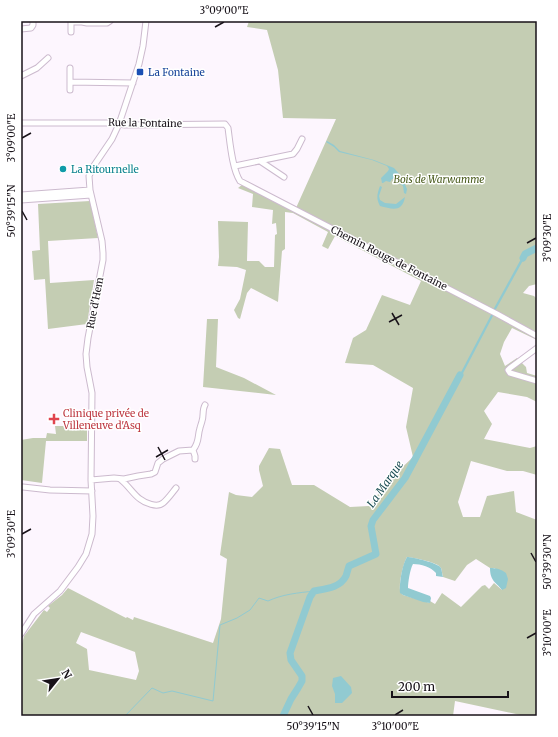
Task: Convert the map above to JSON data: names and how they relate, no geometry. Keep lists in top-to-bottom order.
{
  "streets": {
    "street": ["Rue la Fontaine", "Chemin Rouge de Fontaine", "Rue d'Hem"]
  },
  "crossings": [
    ["Rue la Fontaine", "Chemin Rouge de Fontaine"],
    ["Rue la Fontaine", "Rue d'Hem"]
  ],
  "water": ["La Marque"],
  "parks": ["Bois de Warwamme"],
  "places": {
    "transit": ["La Fontaine"],
    "other": ["La Ritournelle"],
    "health": ["Clinique privée de Villeneuve d'Asq"]
  },
  "scale_bar": "200 m",
  "north": "top right",
  "coordinates": [
    "3°09'00\"E",
    "50°39'15\"N",
    "3°09'30\"E",
    "50°39'30\"N",
    "3°10'00\"E"
  ]
}
